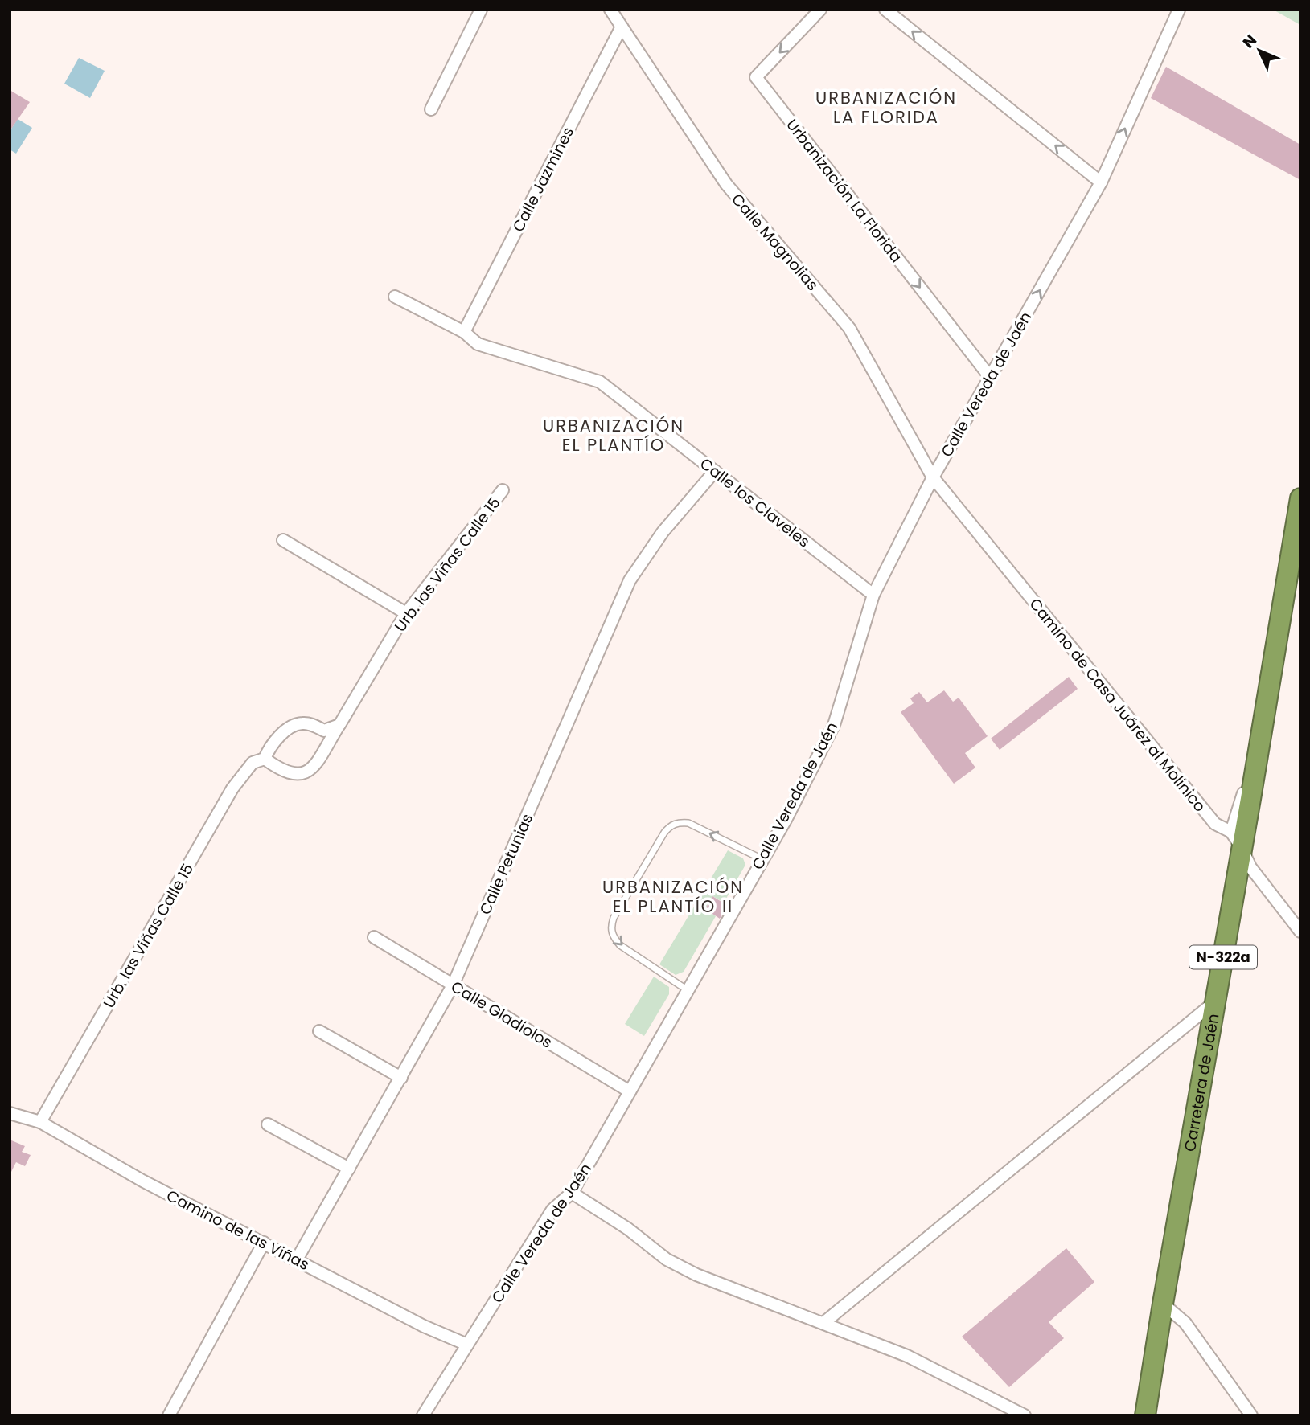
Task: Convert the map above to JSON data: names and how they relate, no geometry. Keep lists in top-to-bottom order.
{
  "streets": {
    "highway": ["N-322a", "Carretera de Jaén"],
    "street": [
      "Calle Jazmines",
      "Urbanización La Florida",
      "Calle Magnolias",
      "Calle Vereda de Jaén",
      "Calle los Claveles",
      "Urb. las Viñas Calle 15",
      "Camino de Casa Juárez al Molinico",
      "Calle Petunias",
      "Calle Gladiolos",
      "Camino de las Viñas"
    ]
  },
  "crossings": [
    ["Calle Jazmines", "Calle Magnolias"],
    ["Calle Jazmines", "Calle los Claveles"],
    ["Urbanización La Florida", "Calle Vereda de Jaén"],
    ["Calle Magnolias", "Calle Vereda de Jaén"],
    ["Calle Magnolias", "Camino de Casa Juárez al Molinico"],
    ["Calle Vereda de Jaén", "Calle los Claveles"],
    ["Calle Vereda de Jaén", "Camino de Casa Juárez al Molinico"],
    ["Calle Vereda de Jaén", "Calle Gladiolos"],
    ["Calle Vereda de Jaén", "Camino de las Viñas"],
    ["Calle los Claveles", "Calle Petunias"],
    ["Urb. las Viñas Calle 15", "Camino de las Viñas"],
    ["Camino de Casa Juárez al Molinico", "Carretera de Jaén"],
    ["Calle Petunias", "Calle Gladiolos"],
    ["Calle Petunias", "Camino de las Viñas"]
  ],
  "one_way": ["Urbanización La Florida"],
  "districts": ["URBANIZACIÓN LA FLORIDA", "URBANIZACIÓN EL PLANTÍO", "URBANIZACIÓN EL PLANTÍO II"],
  "north": "top left"
}
